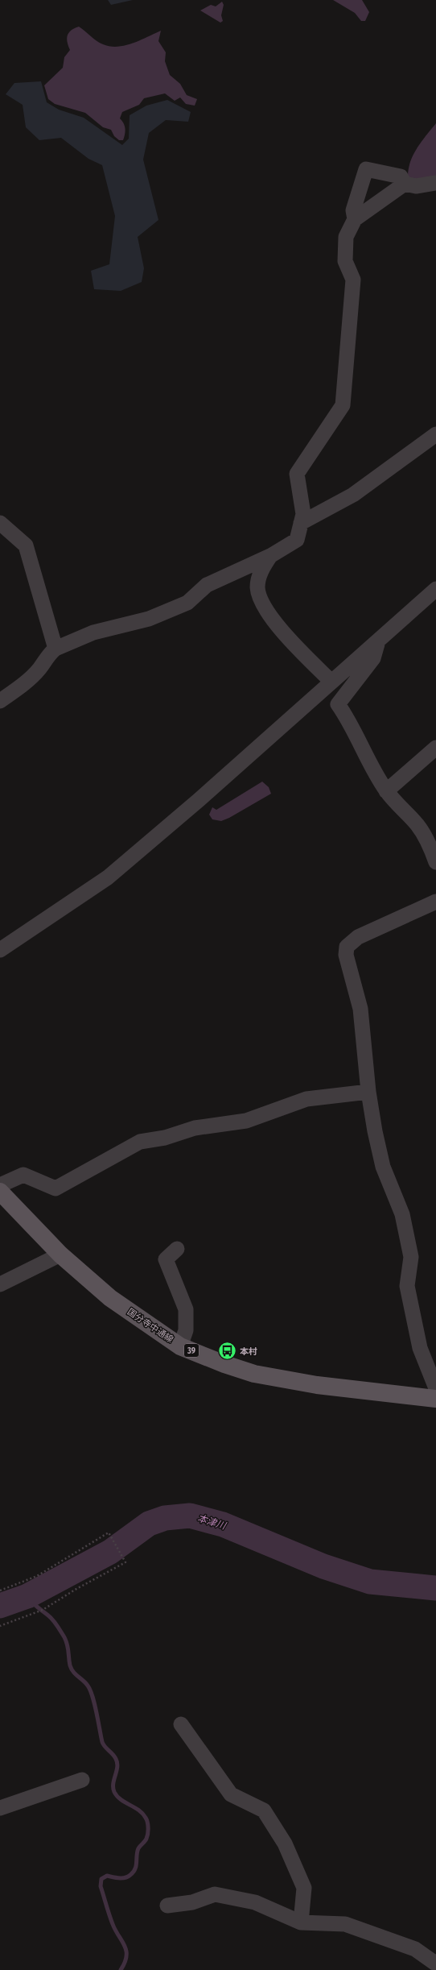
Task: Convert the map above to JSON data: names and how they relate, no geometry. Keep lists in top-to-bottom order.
{
  "streets": {
    "main road": ["国分寺中通線", "39"]
  },
  "water": ["本津川"],
  "places": {
    "bus stop": ["本村"]
  }
}
